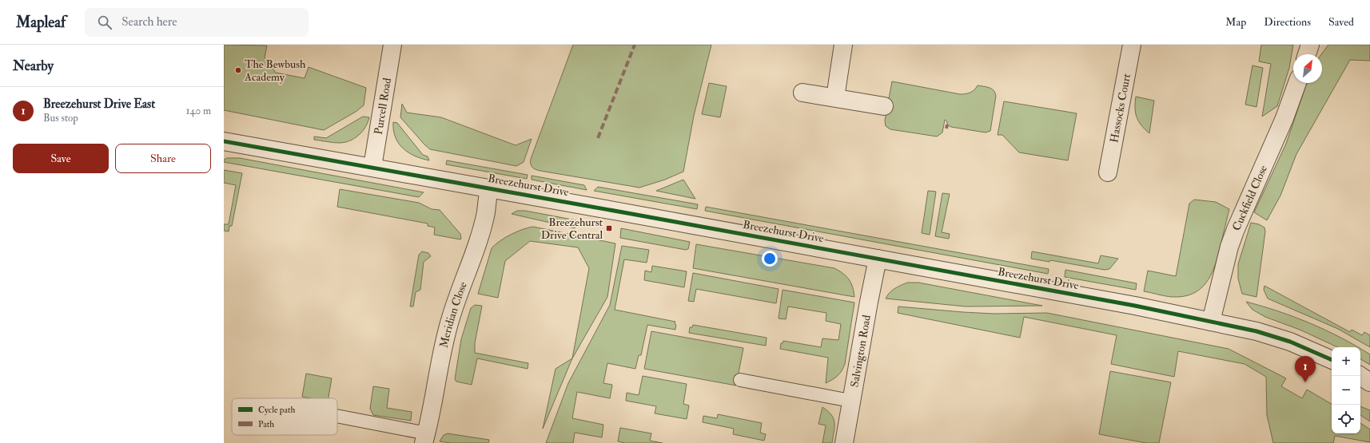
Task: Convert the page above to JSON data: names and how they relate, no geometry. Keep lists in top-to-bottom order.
{
  "streets": {
    "street": [
      "Purcell Road",
      "Hassocks Court",
      "Breezehurst Drive",
      "Cuckfield Close",
      "Meridian Close",
      "Salvington Road"
    ]
  },
  "crossings": [
    ["Purcell Road", "Breezehurst Drive"],
    ["Breezehurst Drive", "Cuckfield Close"],
    ["Breezehurst Drive", "Meridian Close"],
    ["Breezehurst Drive", "Salvington Road"]
  ],
  "places": {
    "other": ["The Bewbush Academy"],
    "transit": ["Breezehurst Drive Central"]
  },
  "legend": ["Cycle path", "Path"],
  "north": "top right",
  "page": {
    "header": "Mapleaf",
    "search": "Search here",
    "nav": ["Map", "Directions", "Saved"],
    "heading": "Nearby",
    "list": [
      {
        "mark": "1",
        "name": "Breezehurst Drive East",
        "note": "Bus stop",
        "value": "140 m"
      }
    ],
    "buttons": ["Save", "Share"],
    "map_buttons": ["+", "−"],
    "pins": "1"
  }
}
